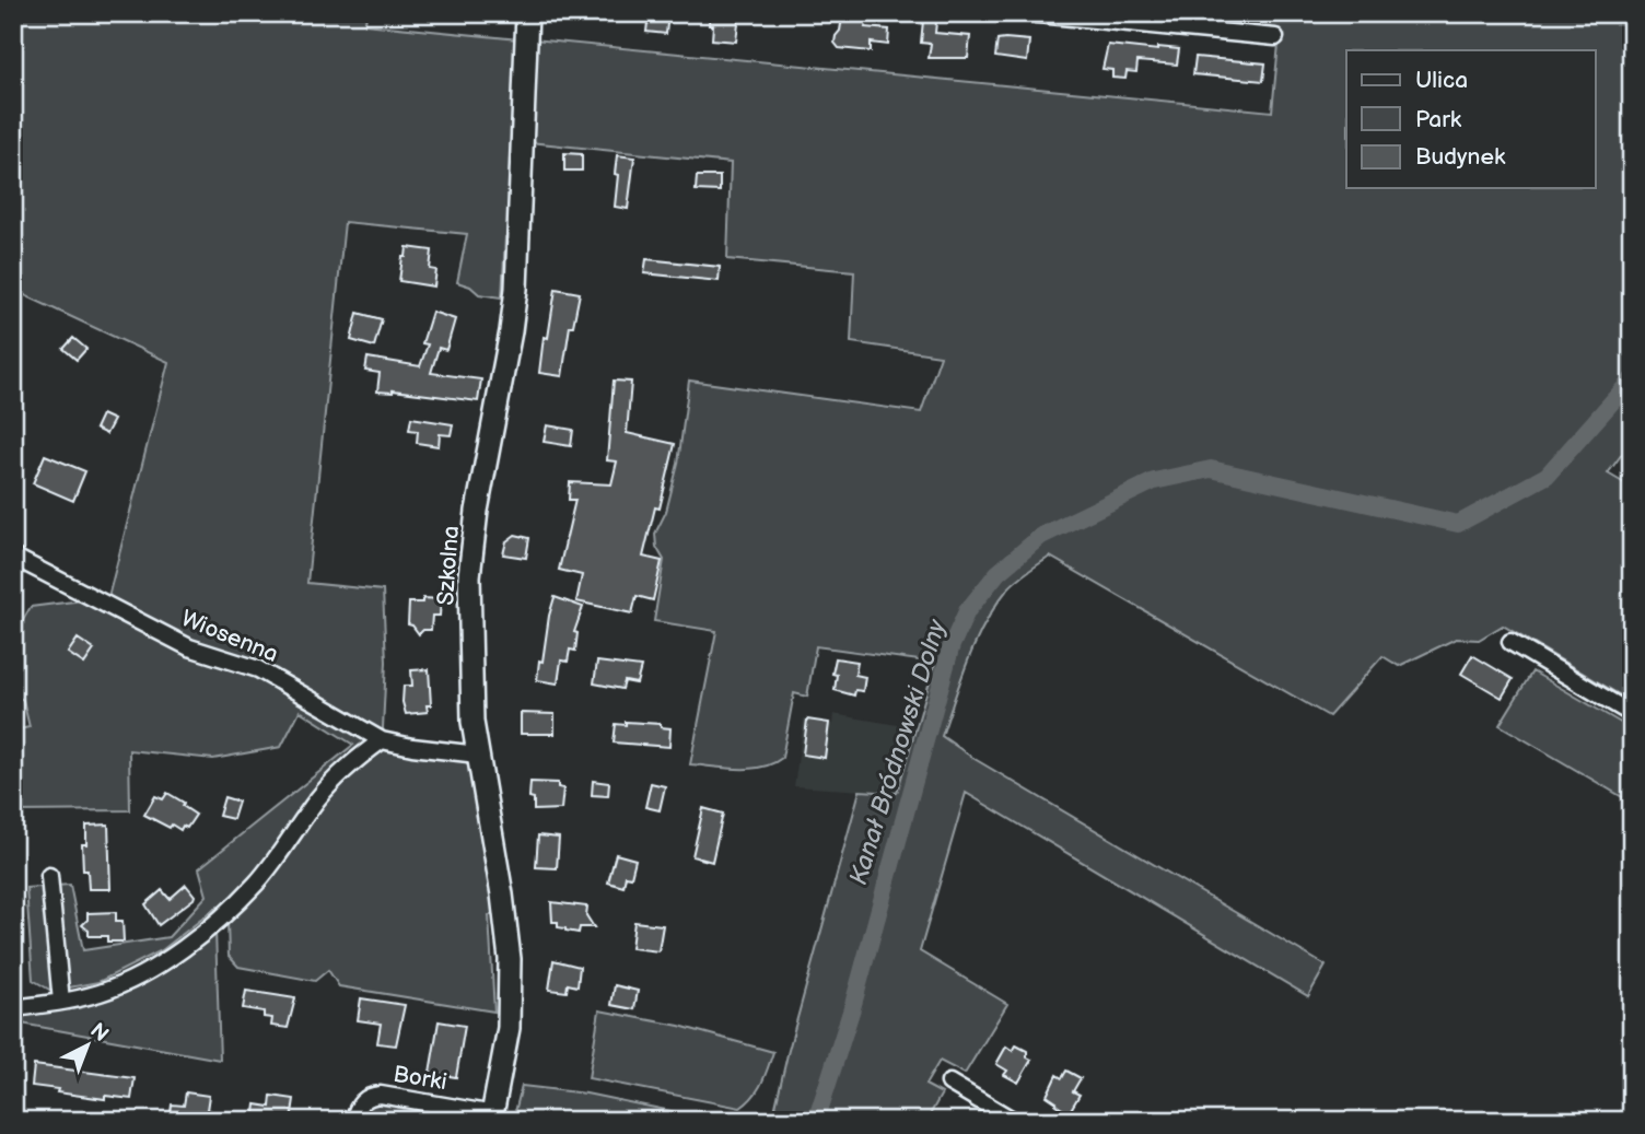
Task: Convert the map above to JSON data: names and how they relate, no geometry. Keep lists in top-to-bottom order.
{
  "streets": {
    "street": ["Szkolna", "Wiosenna", "Borki"]
  },
  "crossings": [
    ["Szkolna", "Wiosenna"],
    ["Szkolna", "Borki"]
  ],
  "water": ["Kanał Bródnowski Dolny"],
  "legend": ["Ulica", "Park", "Budynek"],
  "north": "top right"
}
